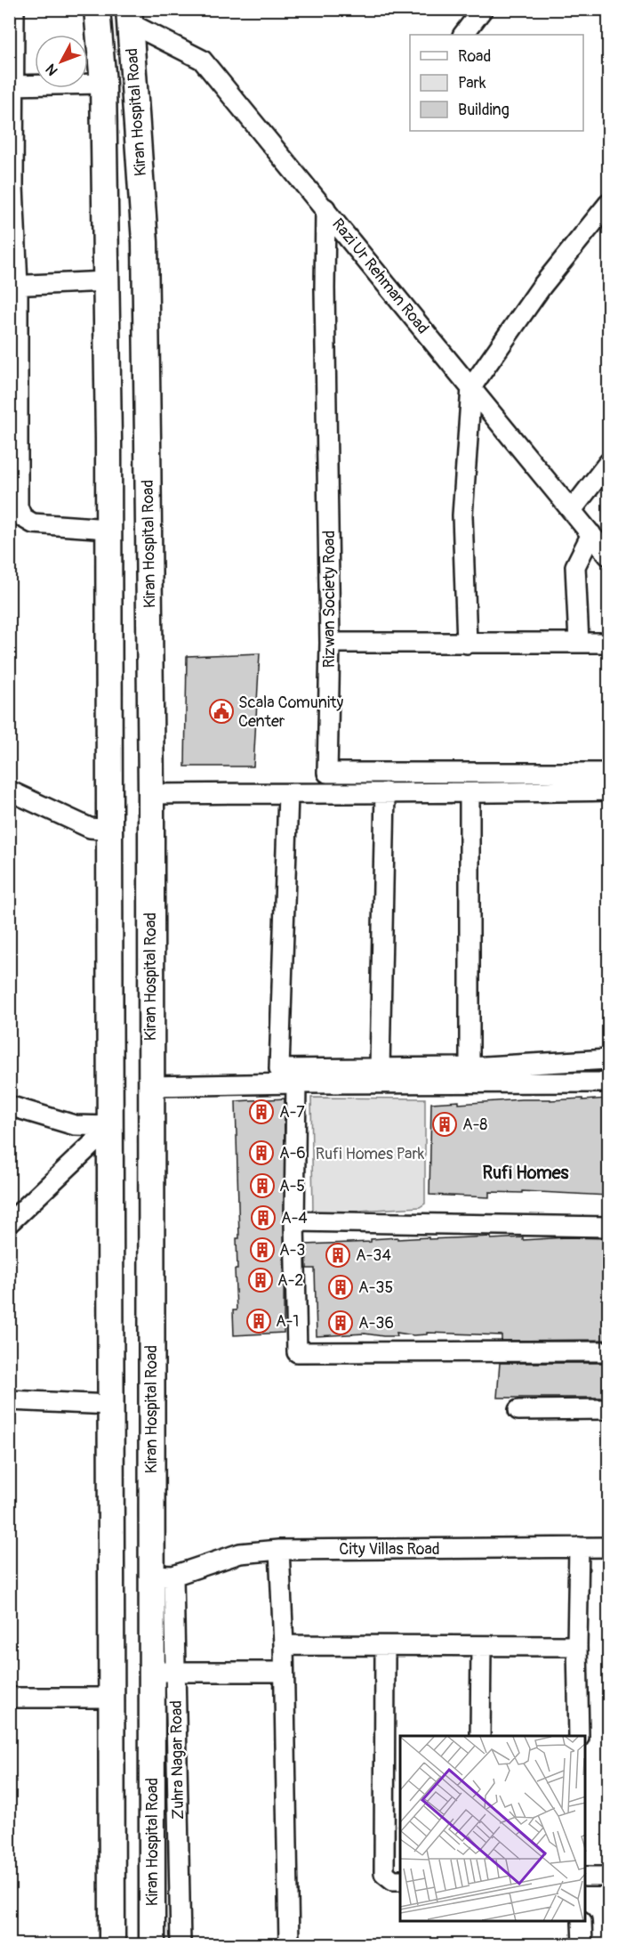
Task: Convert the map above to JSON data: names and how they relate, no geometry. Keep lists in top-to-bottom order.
{
  "streets": {
    "main road": ["Kiran Hospital Road"],
    "street": [
      "Razi Ur Rehman Road",
      "Rizwan Society Road",
      "City Villas Road",
      "Zuhra Nagar Road"
    ]
  },
  "crossings": [
    ["Kiran Hospital Road", "Razi Ur Rehman Road"],
    ["Kiran Hospital Road", "City Villas Road"],
    ["Kiran Hospital Road", "Zuhra Nagar Road"],
    ["Razi Ur Rehman Road", "Rizwan Society Road"]
  ],
  "districts": ["Rufi Homes"],
  "parks": ["Rufi Homes Park"],
  "places": {
    "public building": ["Scala Comunity Center"],
    "building": [
      "A-7",
      "A-8",
      "A-6",
      "A-5",
      "A-4",
      "A-3",
      "A-34",
      "A-2",
      "A-35",
      "A-1",
      "A-36"
    ]
  },
  "legend": ["Road", "Park", "Building"],
  "north": "bottom left"
}
